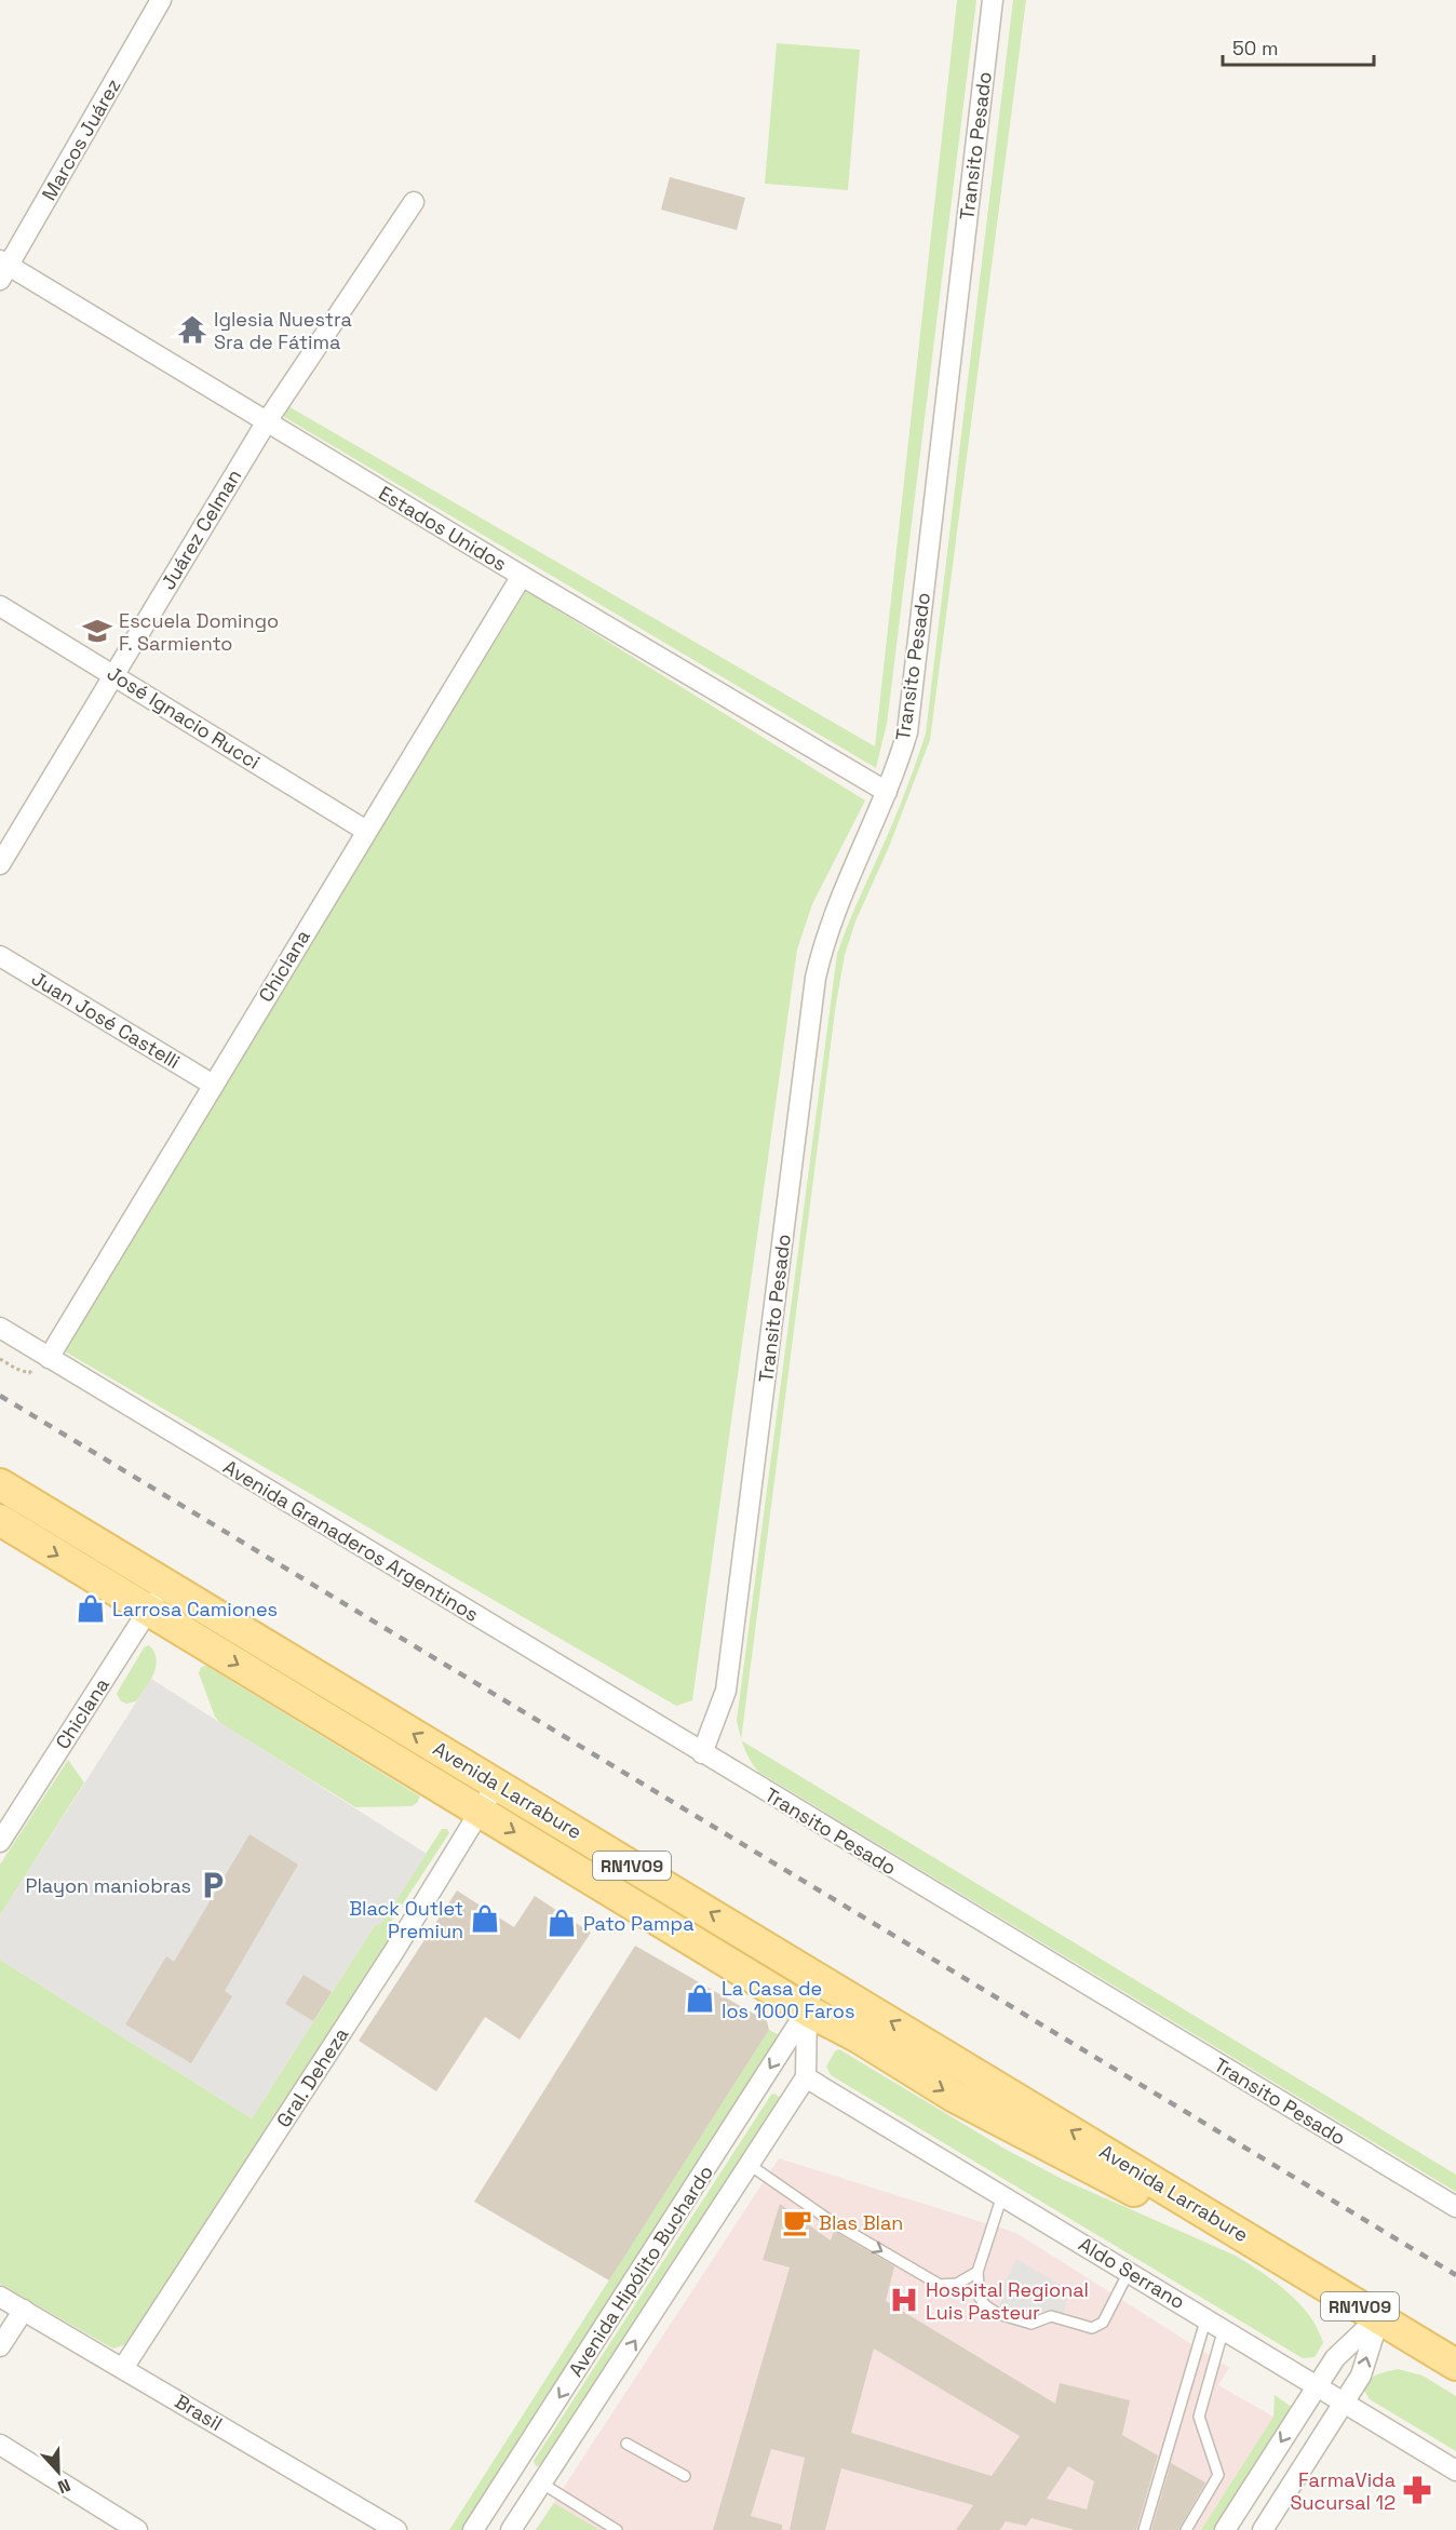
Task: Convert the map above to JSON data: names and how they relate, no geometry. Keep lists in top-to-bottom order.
{
  "streets": {
    "main road": ["Avenida Larrabure", "RN1V09"],
    "street": [
      "Marcos Juárez",
      "Transito Pesado",
      "Estados Unidos",
      "Juárez Celman",
      "José Ignacio Rucci",
      "Chiclana",
      "Juan José Castelli",
      "Avenida Granaderos Argentinos",
      "Gral. Deheza",
      "Avenida Hipólito Buchardo",
      "Aldo Serrano",
      "Brasil"
    ]
  },
  "crossings": [
    ["Marcos Juárez", "Estados Unidos"],
    ["Transito Pesado", "Estados Unidos"],
    ["Transito Pesado", "Avenida Granaderos Argentinos"],
    ["Estados Unidos", "Juárez Celman"],
    ["Estados Unidos", "Chiclana"],
    ["Juárez Celman", "José Ignacio Rucci"],
    ["José Ignacio Rucci", "Chiclana"],
    ["Chiclana", "Juan José Castelli"],
    ["Chiclana", "Avenida Granaderos Argentinos"],
    ["Chiclana", "Avenida Larrabure"],
    ["Avenida Larrabure", "RN1V09"],
    ["Avenida Larrabure", "Gral. Deheza"],
    ["Avenida Larrabure", "Avenida Hipólito Buchardo"],
    ["Gral. Deheza", "Brasil"],
    ["Avenida Hipólito Buchardo", "Aldo Serrano"]
  ],
  "places": {
    "temple": ["Iglesia Nuestra Sra de Fátima"],
    "school or university": ["Escuela Domingo F. Sarmiento"],
    "shop": [
      "Larrosa Camiones",
      "Black Outlet Premiun",
      "Pato Pampa",
      "La Casa de los 1000 Faros"
    ],
    "parking": ["Playon maniobras"],
    "cafe": ["Blas Blan"],
    "hospital": ["Hospital Regional Luis Pasteur"],
    "pharmacy": ["FarmaVida Sucursal 12"]
  },
  "scale_bar": "50 m",
  "north": "bottom"
}
